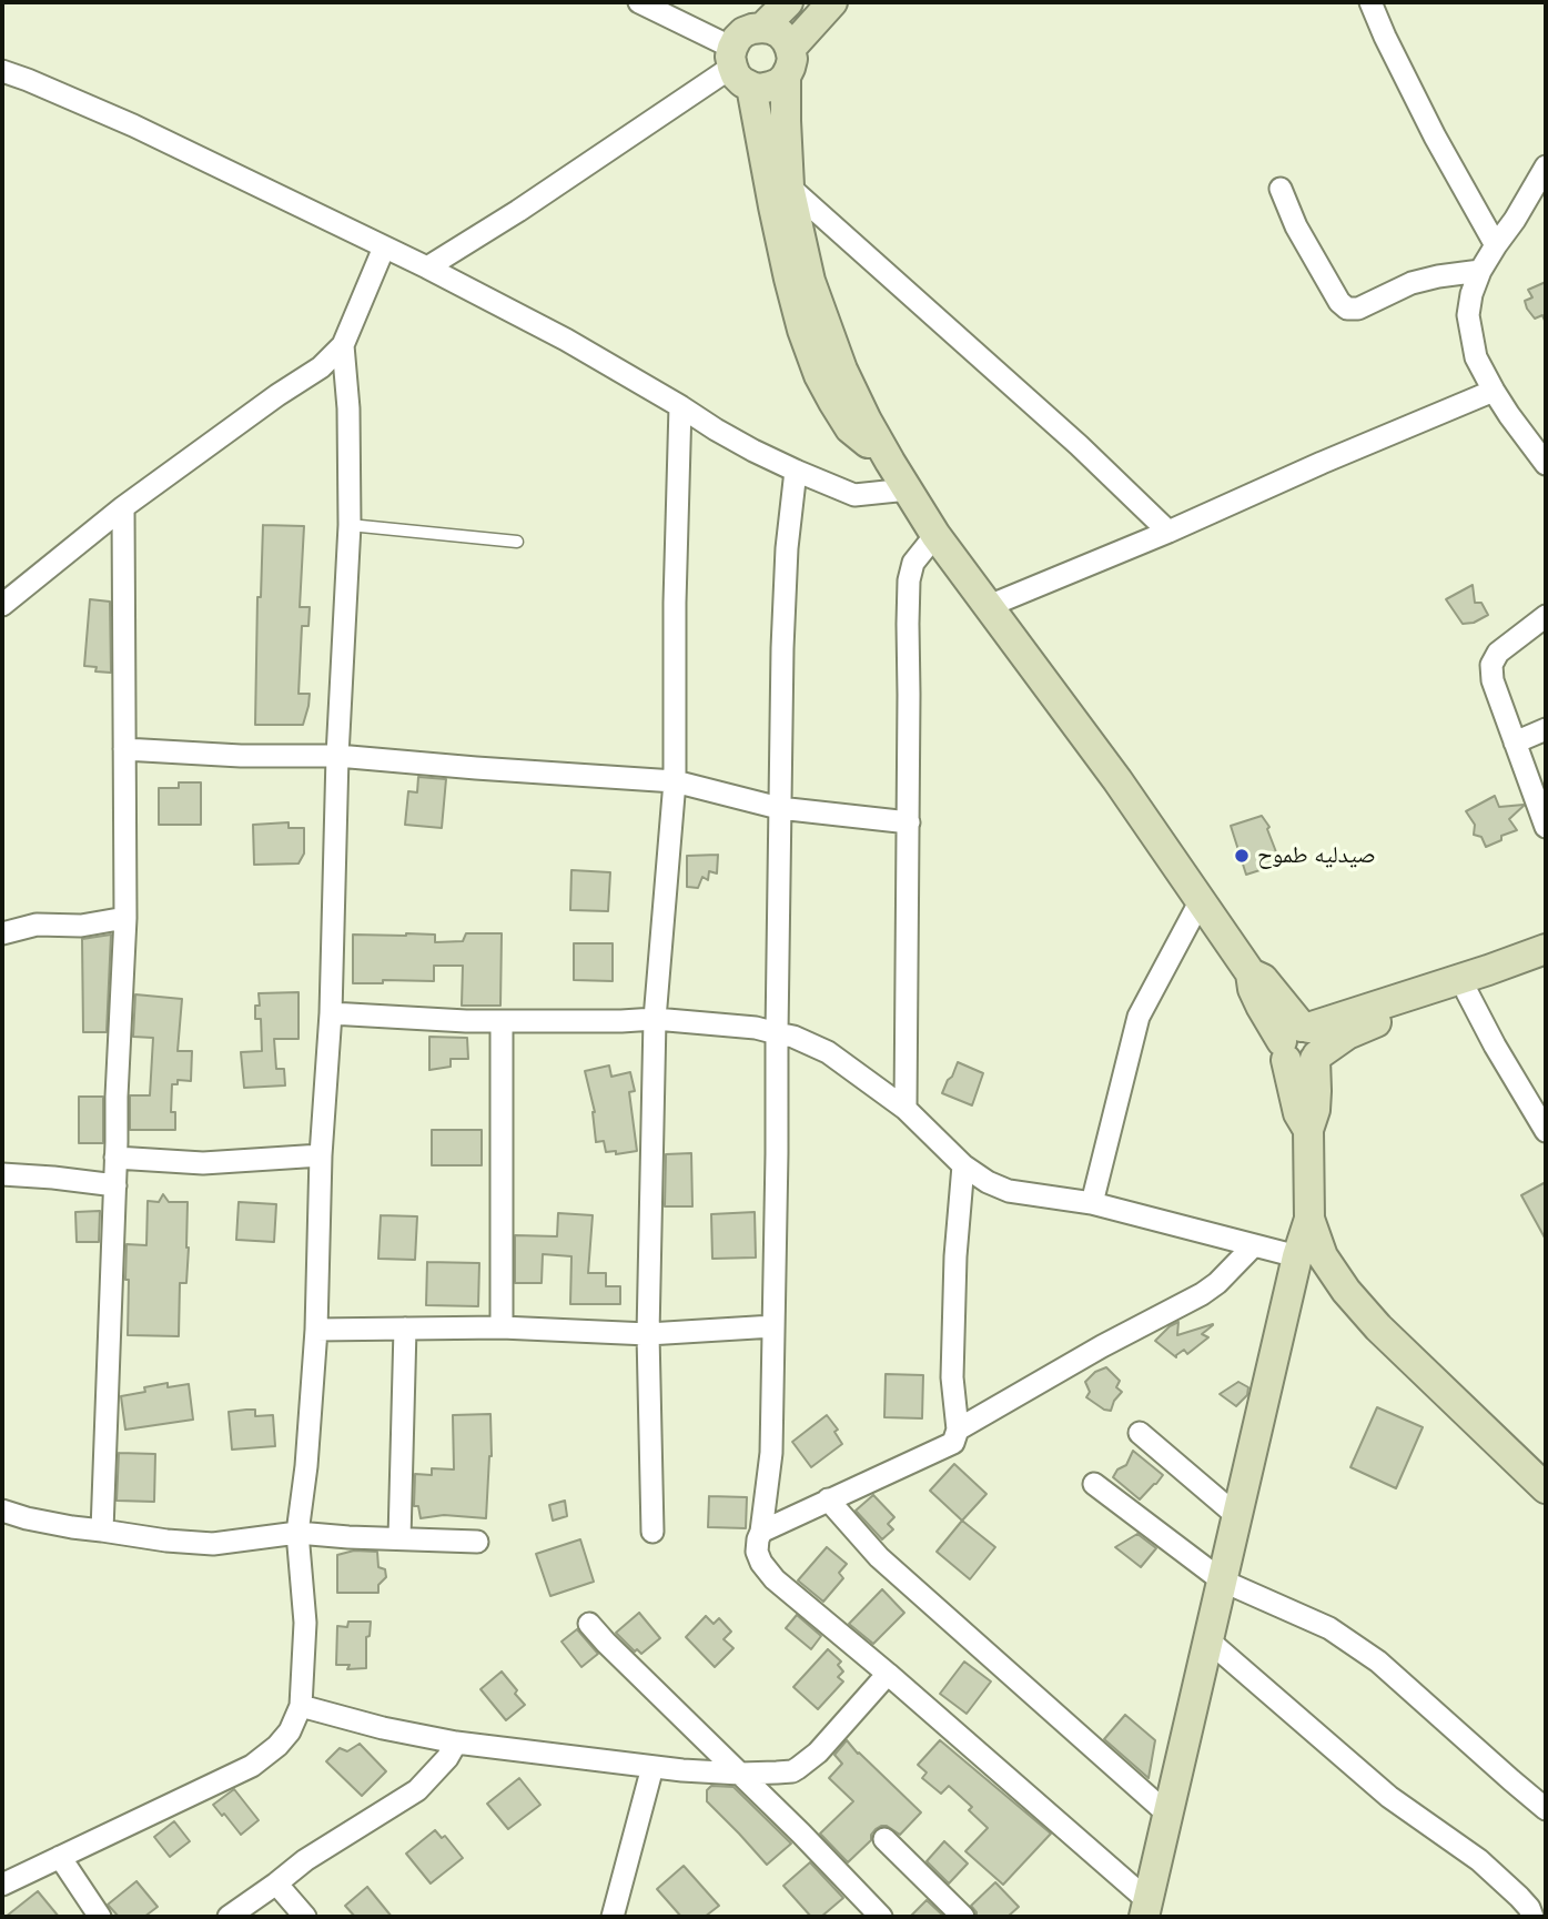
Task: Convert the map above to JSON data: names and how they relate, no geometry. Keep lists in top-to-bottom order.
{
  "places": ["صيدليه طموح"]
}
